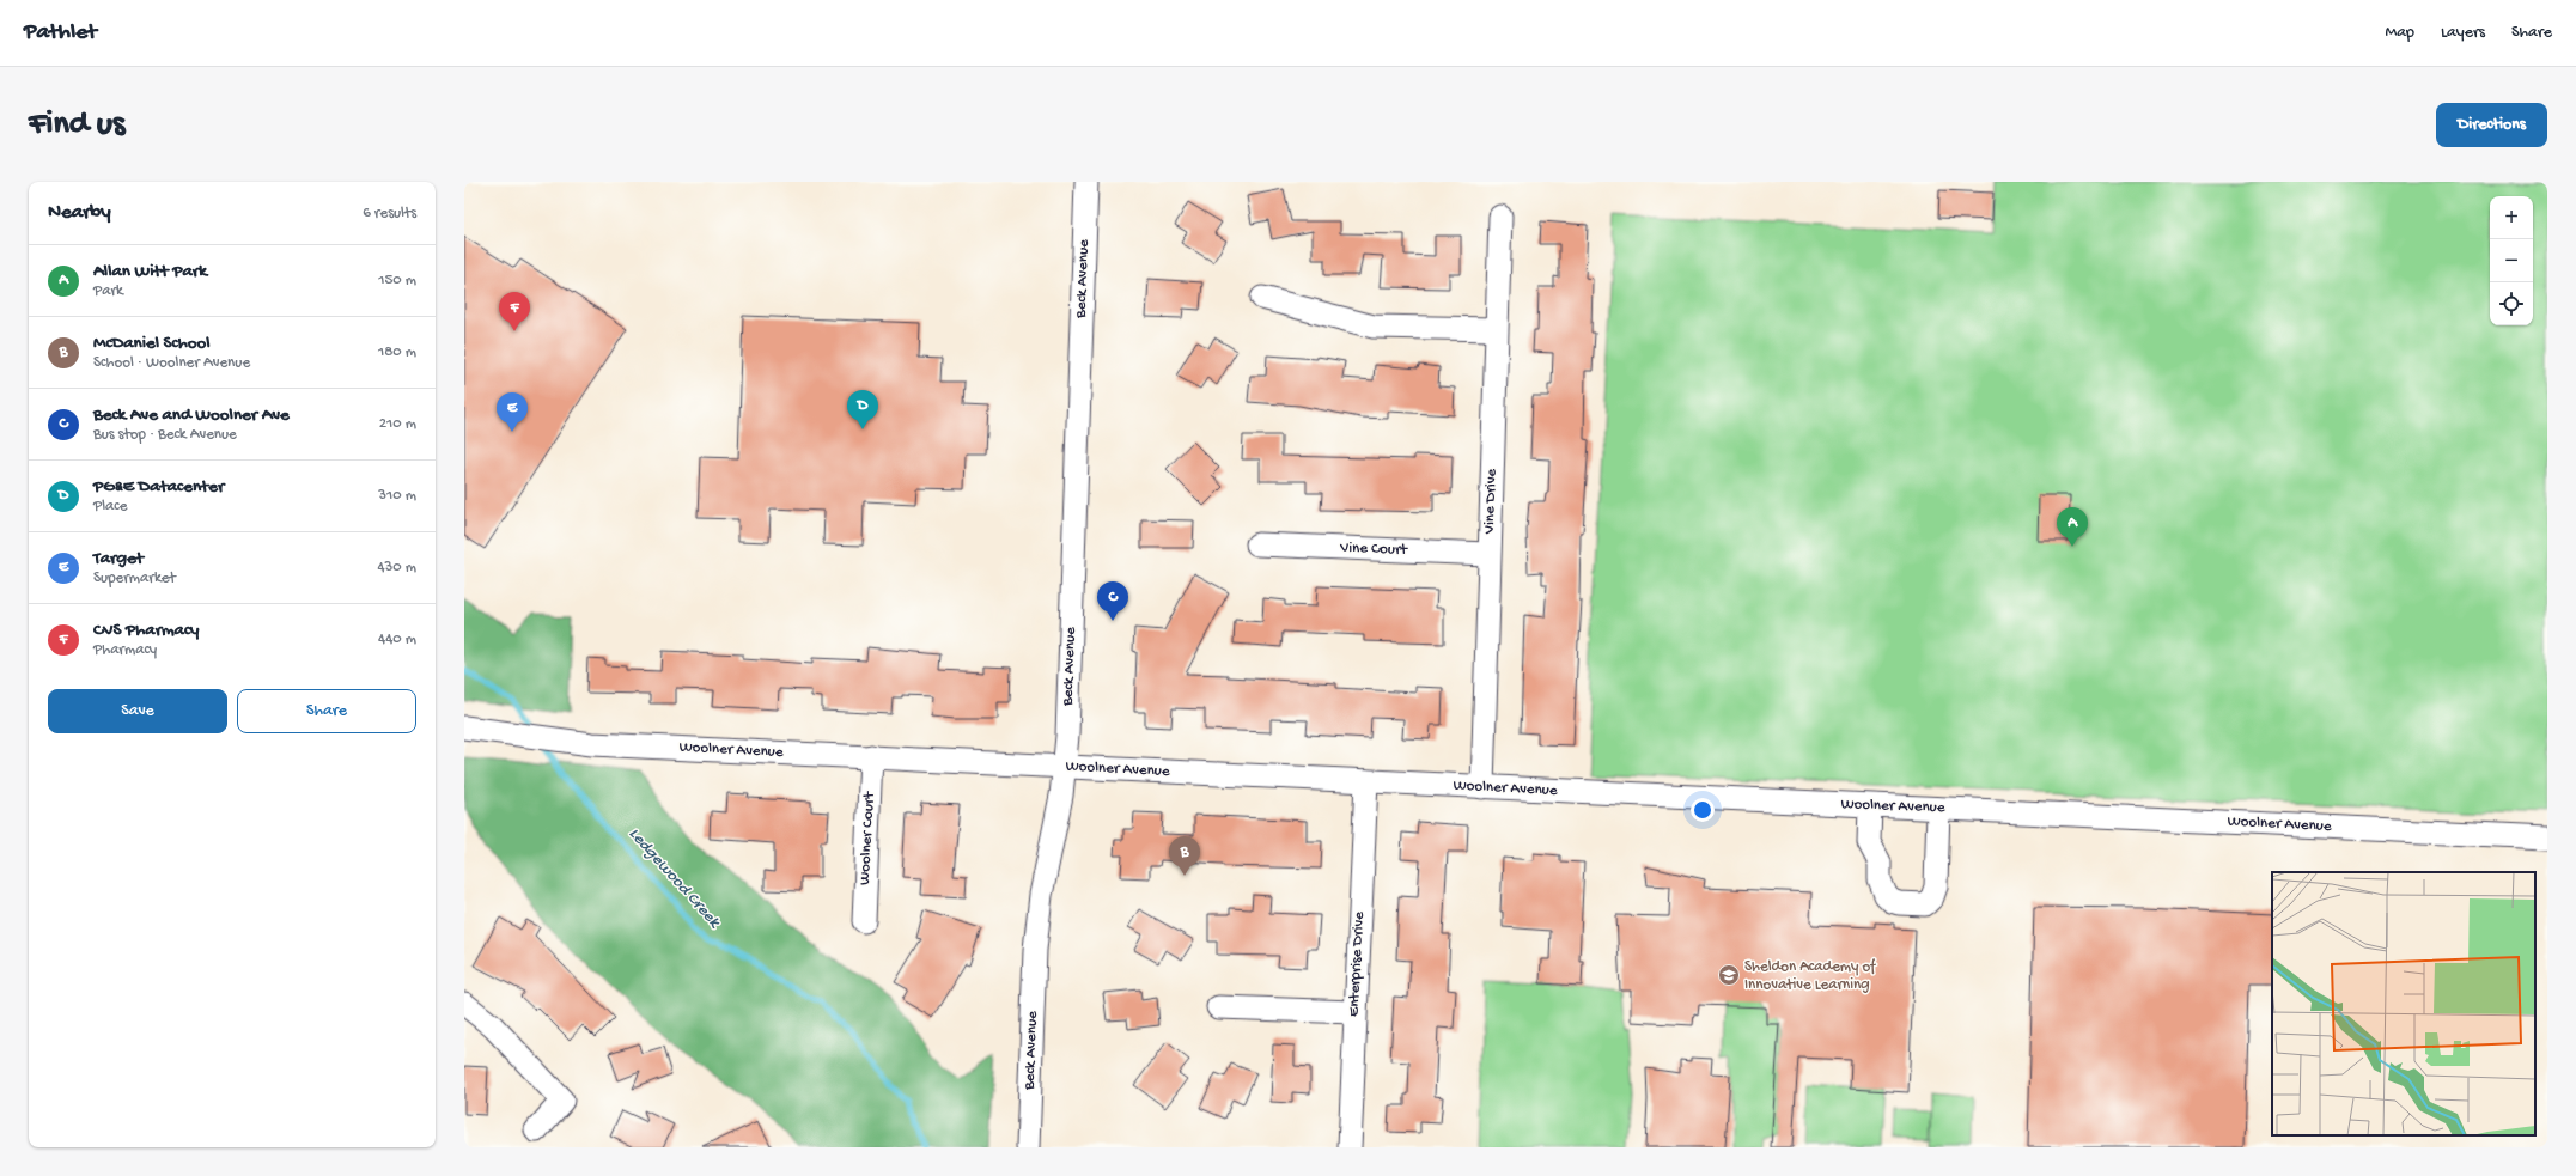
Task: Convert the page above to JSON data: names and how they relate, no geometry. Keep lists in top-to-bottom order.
{
  "streets": {
    "street": [
      "Beck Avenue",
      "Vine Drive",
      "Vine Court",
      "Woolner Avenue",
      "Woolner Court",
      "Enterprise Drive"
    ]
  },
  "crossings": [
    ["Beck Avenue", "Woolner Avenue"],
    ["Vine Drive", "Vine Court"],
    ["Vine Drive", "Woolner Avenue"],
    ["Woolner Avenue", "Woolner Court"],
    ["Woolner Avenue", "Enterprise Drive"]
  ],
  "water": ["Ledgewood Creek"],
  "places": {
    "school or university": ["Sheldon Academy of Innovative Learning"]
  },
  "page": {
    "header": "Pathlet",
    "nav": ["Map", "Layers", "Share"],
    "buttons": [
      "Directions",
      ["Save", "Share"]
    ],
    "title": "Find us",
    "heading": ["Nearby", "6 results"],
    "map_buttons": ["+", "−"],
    "list": [
      {
        "mark": "A",
        "name": "Allan Witt Park",
        "note": "Park",
        "value": "150 m"
      },
      {
        "mark": "B",
        "name": "McDaniel School",
        "note": "School · Woolner Avenue",
        "value": "180 m"
      },
      {
        "mark": "C",
        "name": "Beck Ave and Woolner Ave",
        "note": "Bus stop · Beck Avenue",
        "value": "210 m"
      },
      {
        "mark": "D",
        "name": "PG&E Datacenter",
        "note": "Place",
        "value": "310 m"
      },
      {
        "mark": "E",
        "name": "Target",
        "note": "Supermarket",
        "value": "430 m"
      },
      {
        "mark": "F",
        "name": "CVS Pharmacy",
        "note": "Pharmacy",
        "value": "440 m"
      }
    ],
    "pins": [
      "F",
      "D",
      "E",
      "A",
      "C",
      "B"
    ]
  }
}
